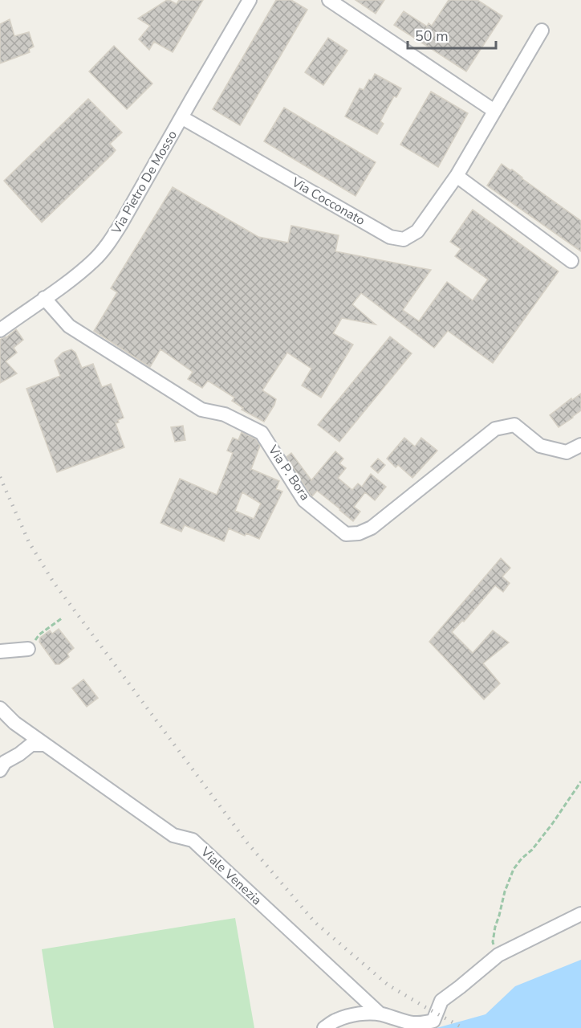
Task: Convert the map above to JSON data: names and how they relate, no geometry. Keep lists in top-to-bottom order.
{
  "streets": {
    "street": [
      "Via Pietro De Mosso",
      "Via Cocconato",
      "Via P. Bora",
      "Viale Venezia"
    ]
  },
  "crossings": [
    ["Via Pietro De Mosso", "Via Cocconato"],
    ["Via Pietro De Mosso", "Via P. Bora"]
  ],
  "scale_bar": "50 m"
}
